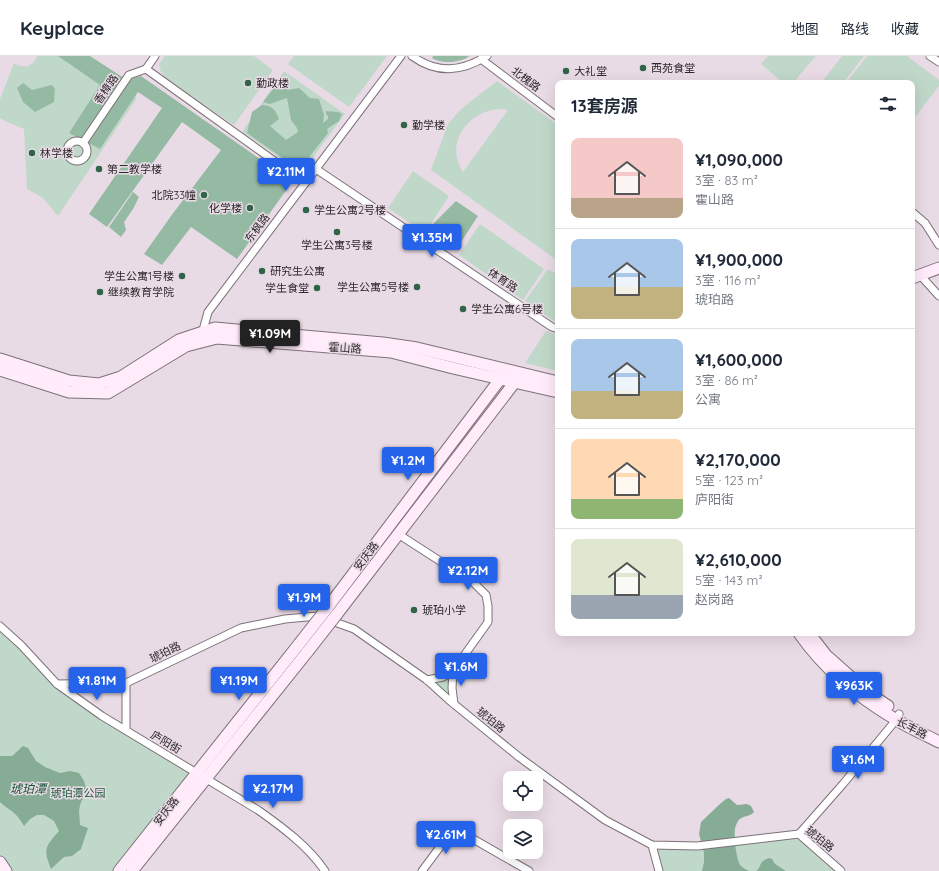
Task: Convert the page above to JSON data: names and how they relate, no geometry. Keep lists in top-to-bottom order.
{
  "streets": {
    "main road": ["霍山路", "安庆路", "长丰路"],
    "street": [
      "北槐路",
      "香樟路",
      "东枫路",
      "体育路",
      "琥珀路",
      "庐阳街"
    ]
  },
  "crossings": [
    ["东枫路", "体育路"],
    ["东枫路", "霍山路"],
    ["霍山路", "安庆路"],
    ["安庆路", "庐阳街"]
  ],
  "water": ["琥珀潭"],
  "parks": ["琥珀潭公园"],
  "places": [
    "西苑食堂",
    "大礼堂",
    "勤政楼",
    "勤学楼",
    "林学楼",
    "第二教学楼",
    "北院33幢",
    "化学楼",
    "学生公寓2号楼",
    "学生公寓3号楼",
    "研究生公寓",
    "学生公寓1号楼",
    "学生公寓5号楼",
    "学生食堂",
    "继续教育学院",
    "学生公寓6号楼",
    "琥珀小学"
  ],
  "page": {
    "header": "Keyplace",
    "nav": ["地图", "路线", "收藏"],
    "heading": "13套房源",
    "list": [
      {
        "name": "¥1,090,000",
        "note": "3室 · 83 m² · 霍山路"
      },
      {
        "name": "¥1,900,000",
        "note": "3室 · 116 m² · 琥珀路"
      },
      {
        "name": "¥1,600,000",
        "note": "3室 · 86 m² · 公寓"
      },
      {
        "name": "¥2,170,000",
        "note": "5室 · 123 m² · 庐阳街"
      },
      {
        "name": "¥2,610,000",
        "note": "5室 · 143 m² · 赵岗路"
      }
    ],
    "price": [
      "¥2.11M",
      "¥1.35M",
      "¥1.09M",
      "¥1.2M",
      "¥2.12M",
      "¥1.9M",
      "¥1.6M",
      "¥1.81M",
      "¥1.19M",
      "¥963K",
      "¥1.6M",
      "¥2.17M",
      "¥2.61M"
    ]
  }
}
